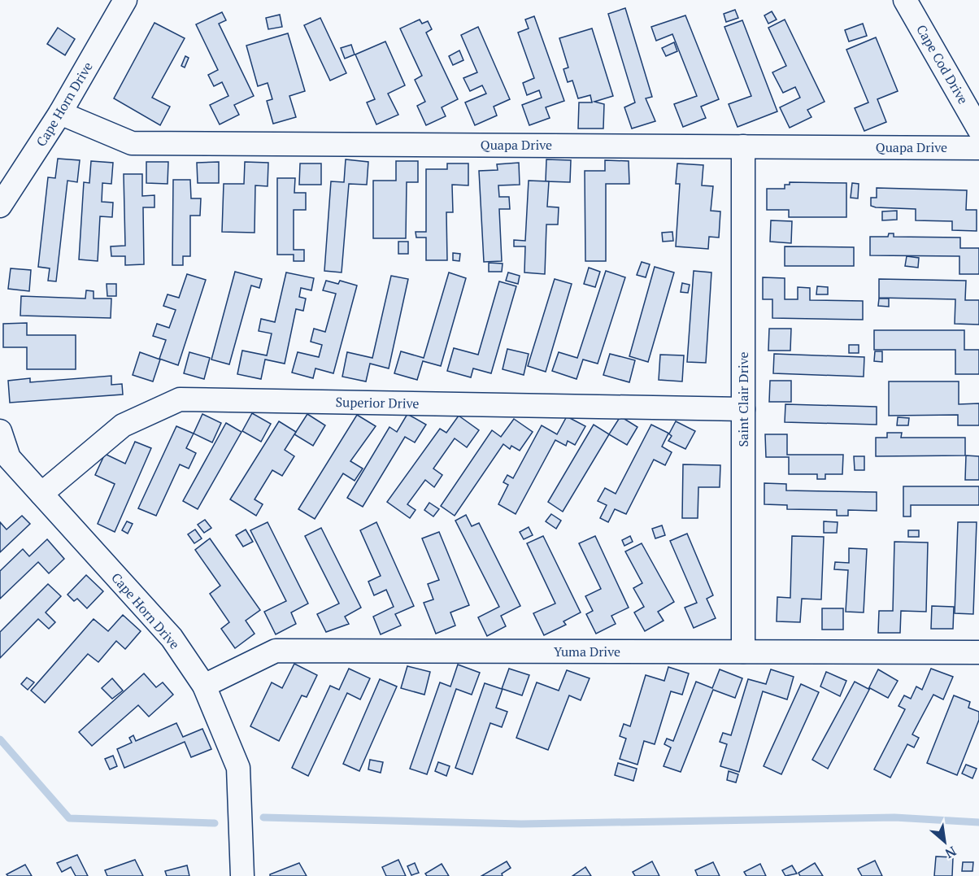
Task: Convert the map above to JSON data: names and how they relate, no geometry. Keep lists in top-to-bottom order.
{
  "streets": {
    "street": [
      "Cape Cod Drive",
      "Cape Horn Drive",
      "Quapa Drive",
      "Saint Clair Drive",
      "Superior Drive",
      "Yuma Drive"
    ]
  },
  "crossings": [
    ["Cape Horn Drive", "Quapa Drive"],
    ["Cape Horn Drive", "Superior Drive"],
    ["Cape Horn Drive", "Yuma Drive"],
    ["Quapa Drive", "Saint Clair Drive"],
    ["Saint Clair Drive", "Superior Drive"],
    ["Saint Clair Drive", "Yuma Drive"]
  ],
  "north": "bottom right"
}
